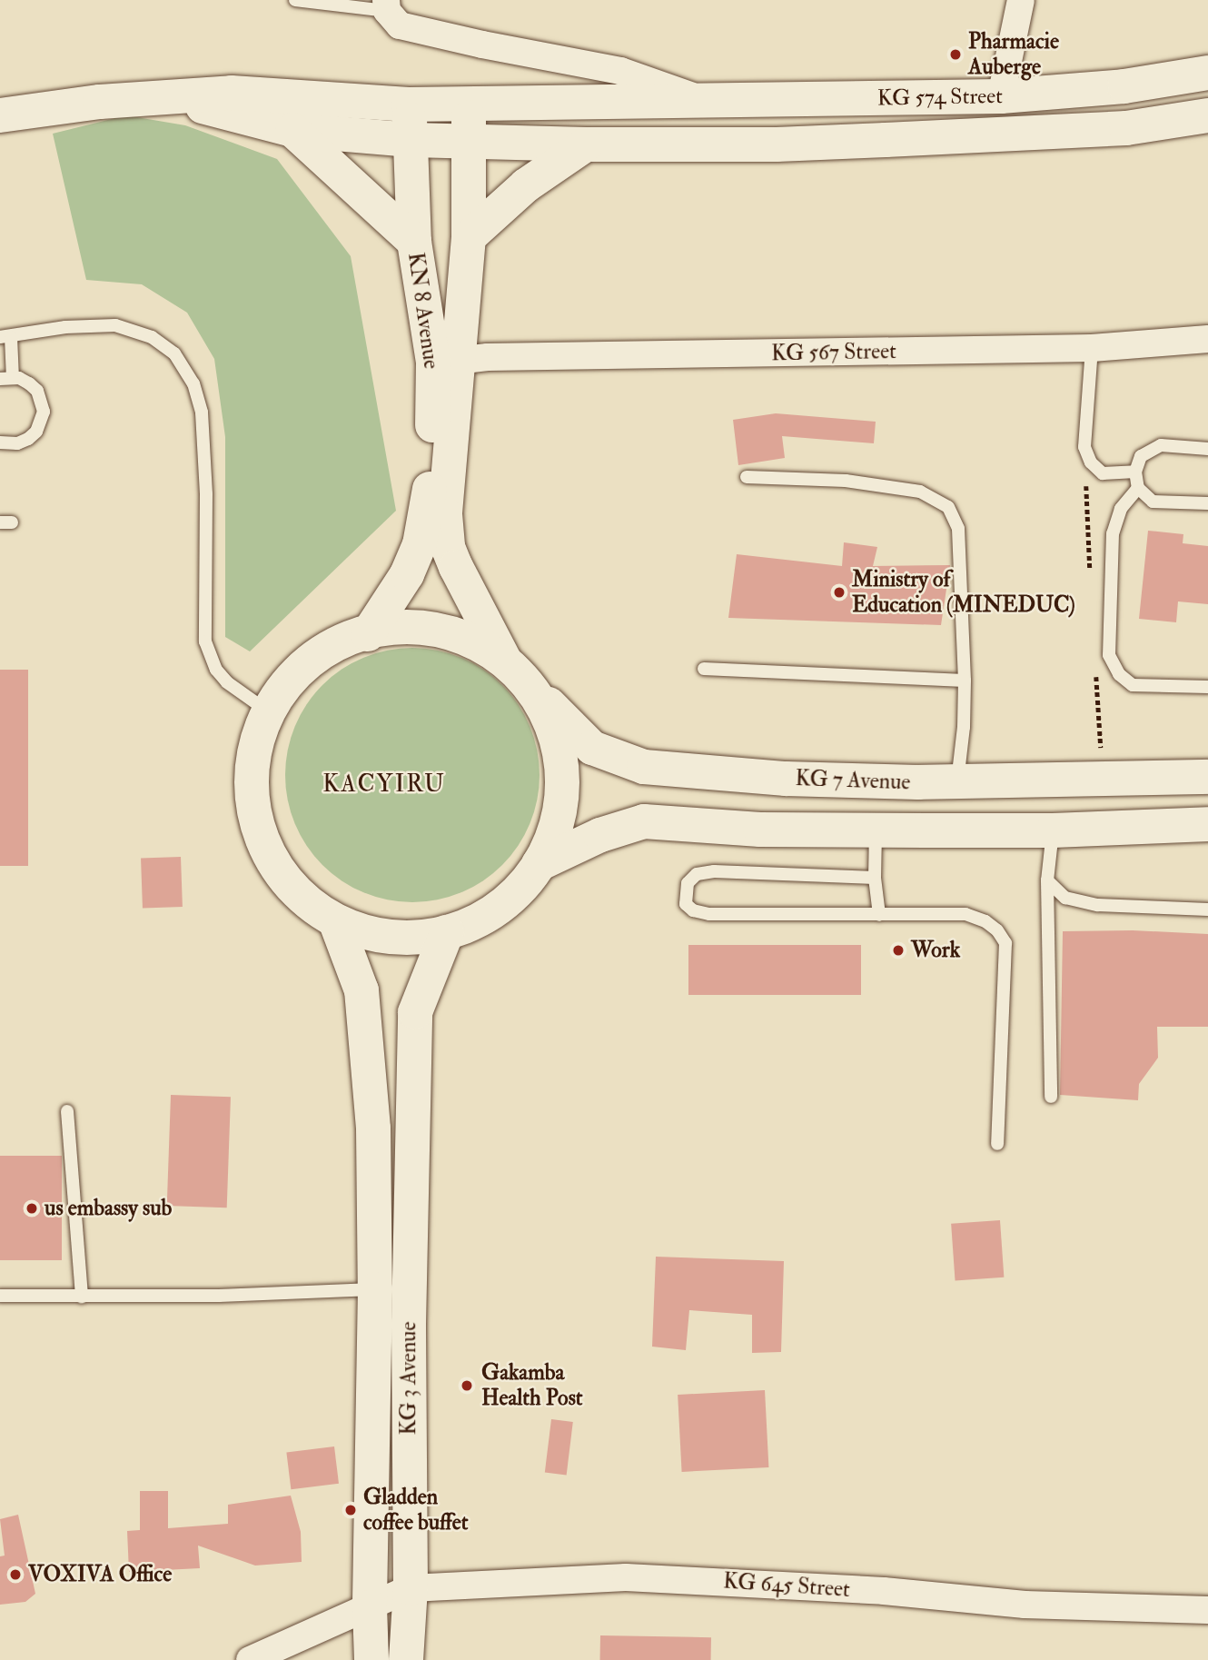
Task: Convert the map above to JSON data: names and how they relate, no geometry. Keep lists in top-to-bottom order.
{
  "streets": {
    "main road": [
      "KG 574 Street",
      "KN 8 Avenue",
      "KG 7 Avenue",
      "KG 3 Avenue"
    ],
    "street": ["KG 567 Street", "KG 645 Street"]
  },
  "crossings": [
    ["KG 574 Street", "KN 8 Avenue"],
    ["KN 8 Avenue", "KG 567 Street"],
    ["KG 3 Avenue", "KG 645 Street"]
  ],
  "districts": ["KACYIRU"],
  "places": [
    "Pharmacie Auberge",
    "Ministry of Education (MINEDUC)",
    "Work",
    "us embassy sub",
    "Gakamba Health Post",
    "Gladden coffee buffet",
    "VOXIVA Office"
  ]
}
